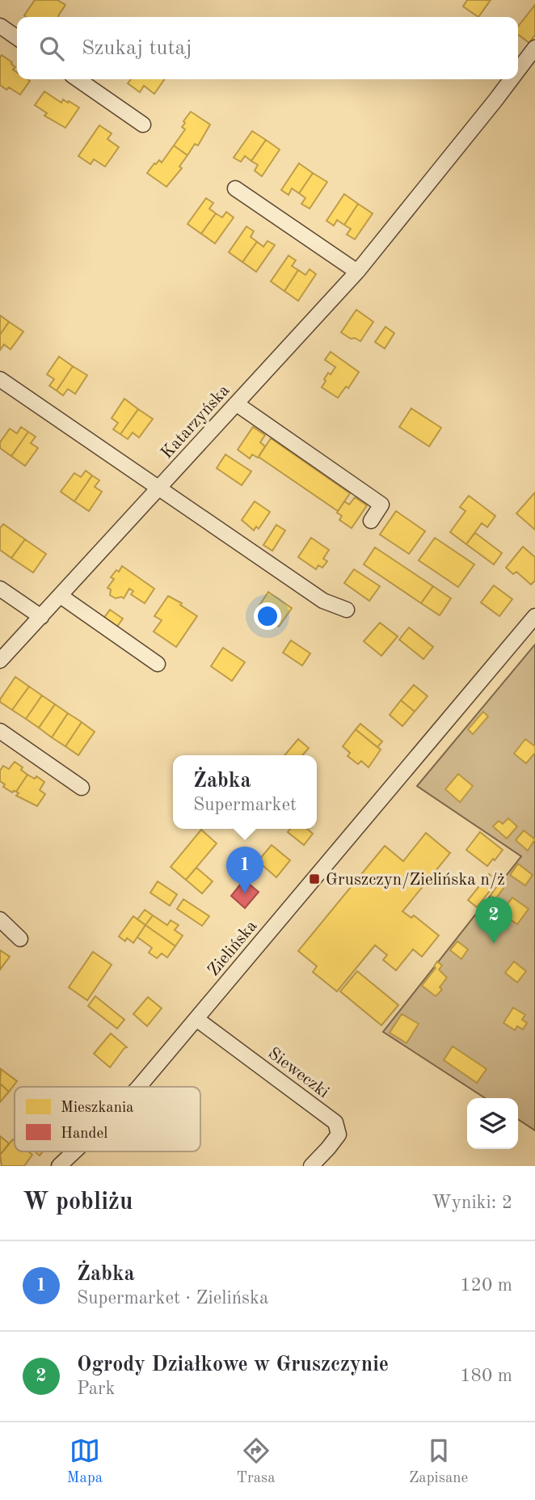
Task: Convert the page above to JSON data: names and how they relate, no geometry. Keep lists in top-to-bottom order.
{
  "streets": {
    "street": ["Katarzyńska", "Zielińska", "Sieweczki"]
  },
  "crossings": [
    ["Zielińska", "Sieweczki"]
  ],
  "places": {
    "transit": ["Gruszczyn/Zielińska n/ż"]
  },
  "legend": ["Mieszkania", "Handel"],
  "page": {
    "search": "Szukaj tutaj",
    "popup": ["Żabka", "Supermarket"],
    "pins": ["1", "2"],
    "heading": ["W pobliżu", "Wyniki: 2"],
    "list": [
      {
        "mark": "1",
        "name": "Żabka",
        "note": "Supermarket · Zielińska",
        "value": "120 m"
      },
      {
        "mark": "2",
        "name": "Ogrody Działkowe w Gruszczynie",
        "note": "Park",
        "value": "180 m"
      }
    ],
    "nav": ["Mapa", "Trasa", "Zapisane"]
  }
}
